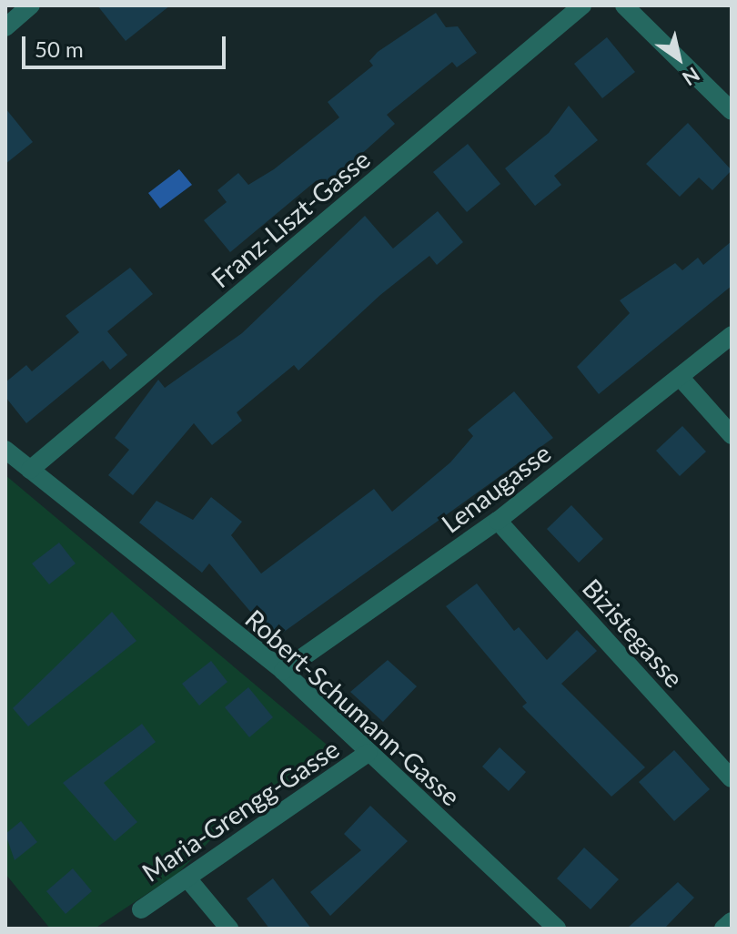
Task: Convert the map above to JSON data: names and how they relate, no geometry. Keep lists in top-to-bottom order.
{
  "streets": {
    "street": [
      "Franz-Liszt-Gasse",
      "Lenaugasse",
      "Bizistegasse",
      "Robert-Schumann-Gasse",
      "Maria-Grengg-Gasse"
    ]
  },
  "crossings": [
    ["Franz-Liszt-Gasse", "Robert-Schumann-Gasse"],
    ["Lenaugasse", "Bizistegasse"],
    ["Lenaugasse", "Robert-Schumann-Gasse"],
    ["Robert-Schumann-Gasse", "Maria-Grengg-Gasse"]
  ],
  "scale_bar": "50 m",
  "north": "bottom right"
}
